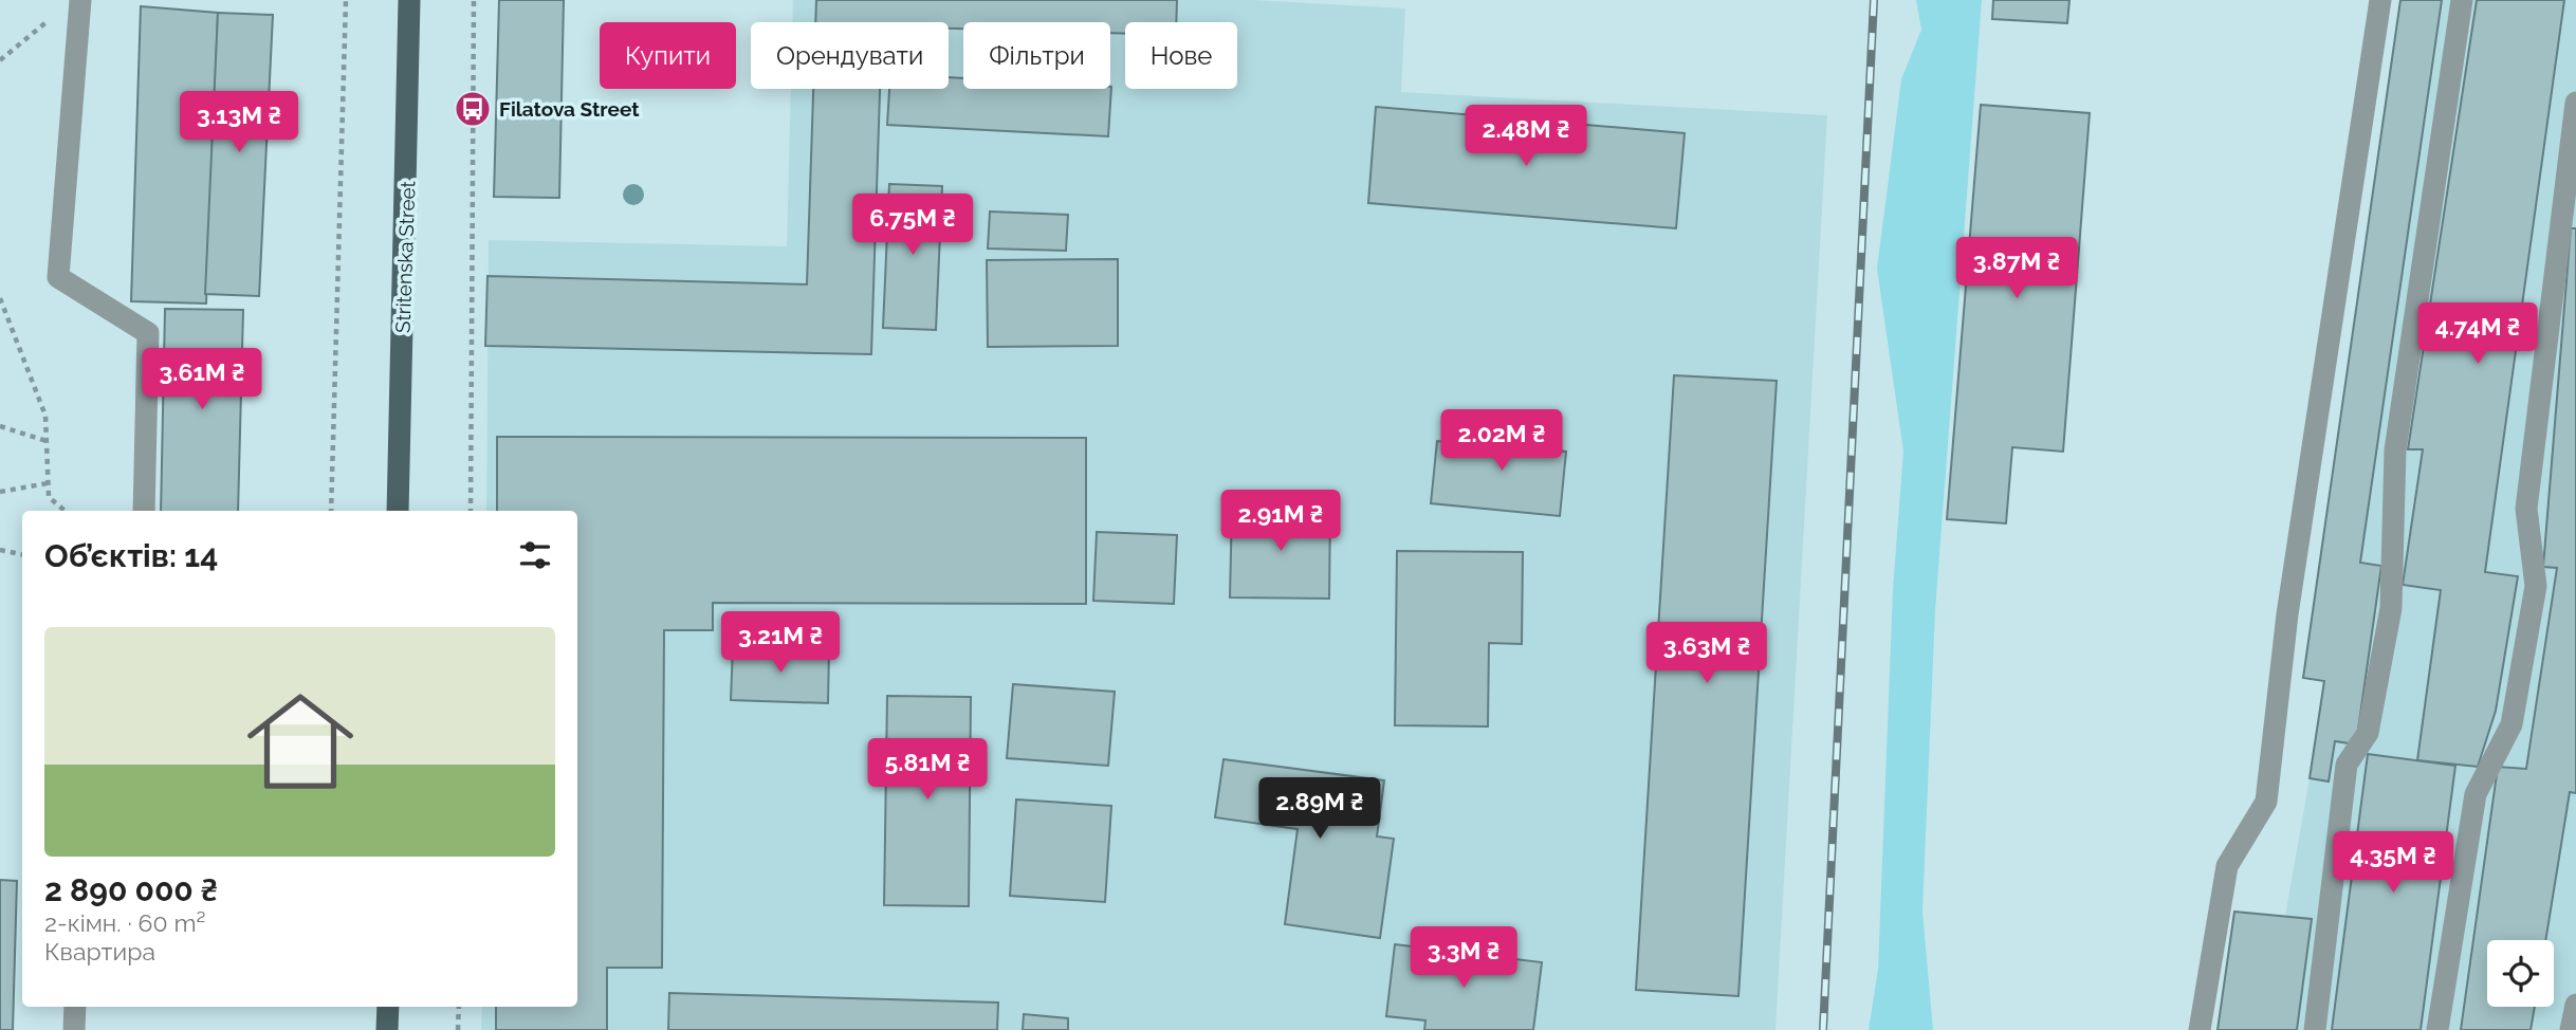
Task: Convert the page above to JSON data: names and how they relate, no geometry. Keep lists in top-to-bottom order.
{
  "streets": {
    "main road": ["Stritenska Street"]
  },
  "places": {
    "bus stop": ["Filatova Street"]
  },
  "page": {
    "chip": [
      "Купити",
      "Орендувати",
      "Фільтри",
      "Нове"
    ],
    "price": [
      "3.13M ₴",
      "2.48M ₴",
      "6.75M ₴",
      "3.87M ₴",
      "4.74M ₴",
      "3.61M ₴",
      "2.02M ₴",
      "2.91M ₴",
      "3.21M ₴",
      "3.63M ₴",
      "5.81M ₴",
      "2.89M ₴",
      "4.35M ₴",
      "3.3M ₴"
    ],
    "heading": "Об’єктів: 14",
    "list": [
      {
        "name": "2 890 000 ₴",
        "note": "2-кімн. · 60 m² · Квартира"
      }
    ]
  }
}
